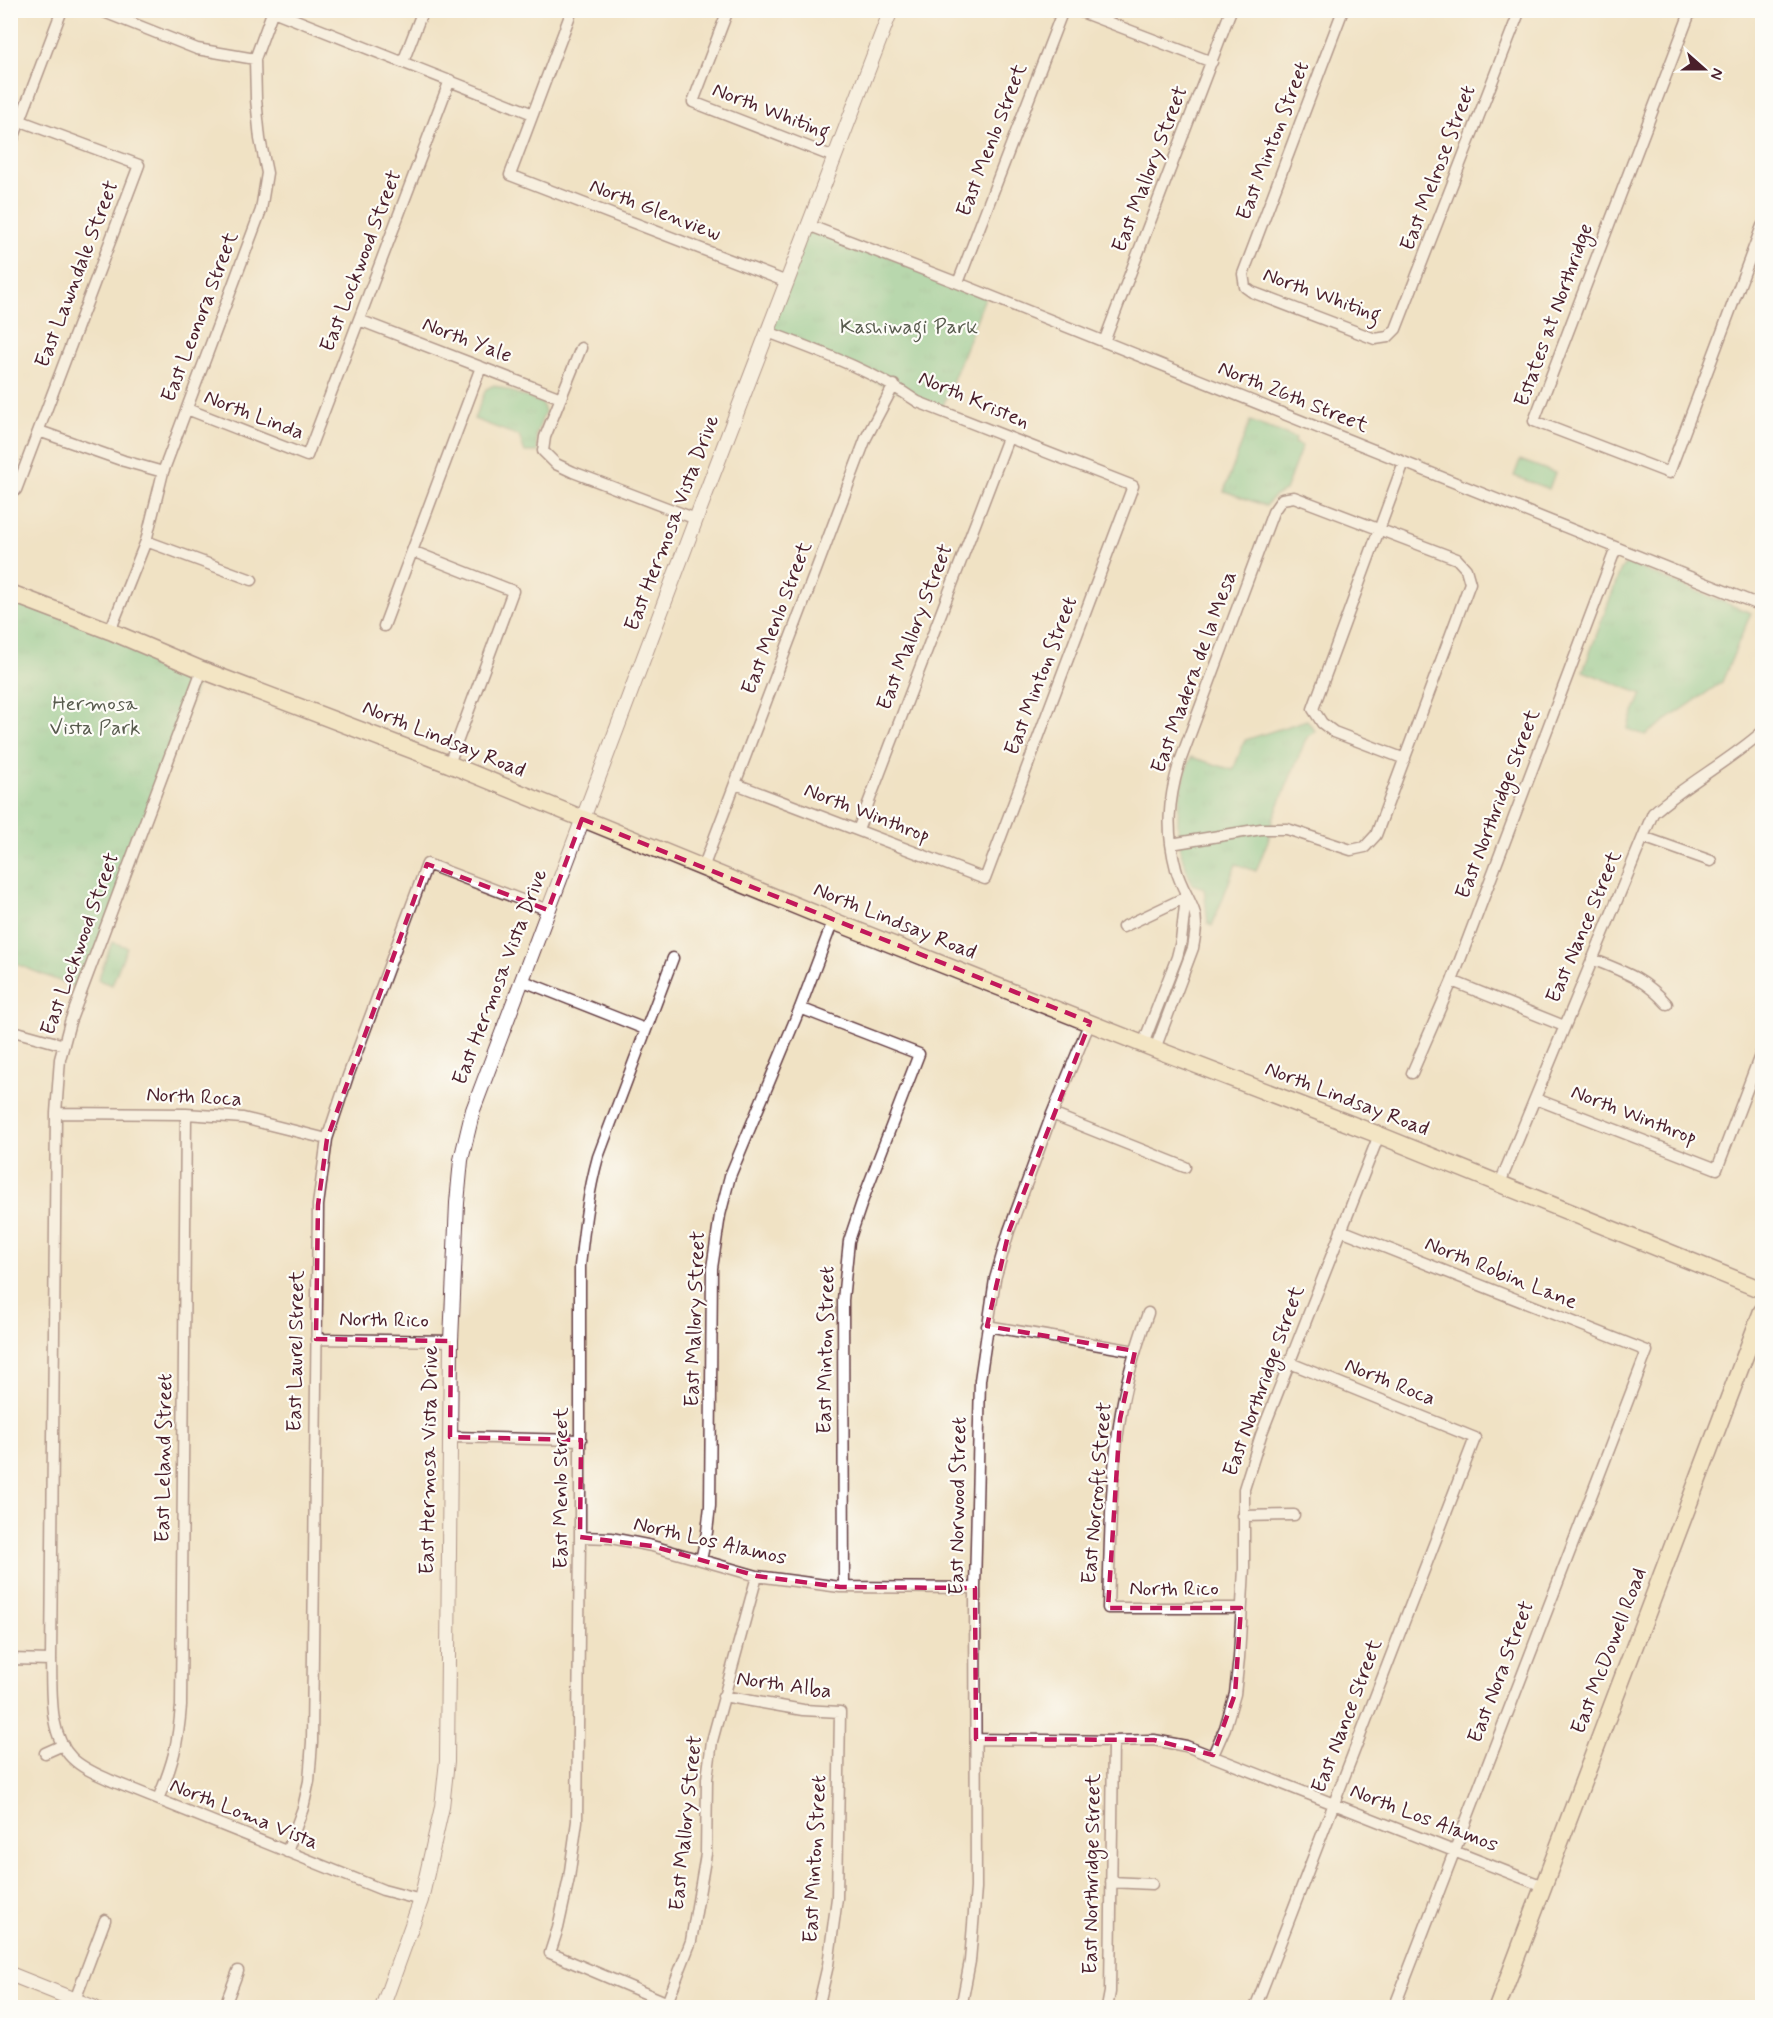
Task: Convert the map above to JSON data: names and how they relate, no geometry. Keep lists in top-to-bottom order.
{
  "streets": {
    "main road": ["North Lindsay Road", "East McDowell Road"],
    "street": [
      "North Whiting",
      "East Menlo Street",
      "East Minton Street",
      "East Melrose Street",
      "East Mallory Street",
      "North Glenview",
      "East Lockwood Street",
      "East Lawndale Street",
      "Estates at Northridge",
      "East Leonora Street",
      "North Yale",
      "North 26th Street",
      "North Kristen",
      "North Linda",
      "East Hermosa Vista Drive",
      "East Madera de la Mesa",
      "East Northridge Street",
      "North Winthrop",
      "East Nance Street",
      "North Roca",
      "North Robin Lane",
      "North Rico",
      "East Laurel Street",
      "East Leland Street",
      "East Norcroft Street",
      "East Norwood Street",
      "North Los Alamos",
      "East Nora Street",
      "North Alba",
      "North Loma Vista"
    ]
  },
  "crossings": [
    ["North Whiting", "East Minton Street"],
    ["North Whiting", "East Melrose Street"],
    ["North Whiting", "East Hermosa Vista Drive"],
    ["East Menlo Street", "East Mallory Street"],
    ["East Menlo Street", "North 26th Street"],
    ["East Menlo Street", "North Kristen"],
    ["East Menlo Street", "North Lindsay Road"],
    ["East Menlo Street", "North Winthrop"],
    ["East Menlo Street", "North Los Alamos"],
    ["East Minton Street", "East Mallory Street"],
    ["East Minton Street", "North Kristen"],
    ["East Minton Street", "North Winthrop"],
    ["East Minton Street", "North Los Alamos"],
    ["East Minton Street", "North Alba"],
    ["East Mallory Street", "North 26th Street"],
    ["East Mallory Street", "North Kristen"],
    ["East Mallory Street", "North Lindsay Road"],
    ["East Mallory Street", "North Winthrop"],
    ["East Mallory Street", "North Los Alamos"],
    ["East Mallory Street", "North Alba"],
    ["North Glenview", "East Hermosa Vista Drive"],
    ["East Lockwood Street", "North Yale"],
    ["East Lockwood Street", "North Linda"],
    ["East Lockwood Street", "North Lindsay Road"],
    ["East Lockwood Street", "North Roca"],
    ["East Lockwood Street", "North Loma Vista"],
    ["East Leonora Street", "North Linda"],
    ["East Leonora Street", "North Lindsay Road"],
    ["North 26th Street", "East Hermosa Vista Drive"],
    ["North 26th Street", "East Northridge Street"],
    ["North Kristen", "East Hermosa Vista Drive"],
    ["East Hermosa Vista Drive", "North Lindsay Road"],
    ["East Hermosa Vista Drive", "North Rico"],
    ["East Hermosa Vista Drive", "East Laurel Street"],
    ["East Hermosa Vista Drive", "North Loma Vista"],
    ["East Madera de la Mesa", "North Lindsay Road"],
    ["North Lindsay Road", "East Northridge Street"],
    ["North Lindsay Road", "East Nance Street"],
    ["North Lindsay Road", "East Norwood Street"],
    ["East Northridge Street", "North Roca"],
    ["East Northridge Street", "North Robin Lane"],
    ["East Northridge Street", "North Rico"],
    ["East Northridge Street", "North Los Alamos"],
    ["North Winthrop", "East Nance Street"],
    ["East Nance Street", "North Roca"],
    ["East Nance Street", "North Los Alamos"],
    ["North Roca", "East Laurel Street"],
    ["North Roca", "East Leland Street"],
    ["North Robin Lane", "East Nora Street"],
    ["North Rico", "East Laurel Street"],
    ["North Rico", "East Norcroft Street"],
    ["East Laurel Street", "North Loma Vista"],
    ["East Leland Street", "North Loma Vista"],
    ["East Norwood Street", "North Los Alamos"],
    ["North Los Alamos", "East McDowell Road"],
    ["North Los Alamos", "East Nora Street"]
  ],
  "parks": ["Kashiwagi Park", "Hermosa Vista Park"],
  "north": "right"
}
